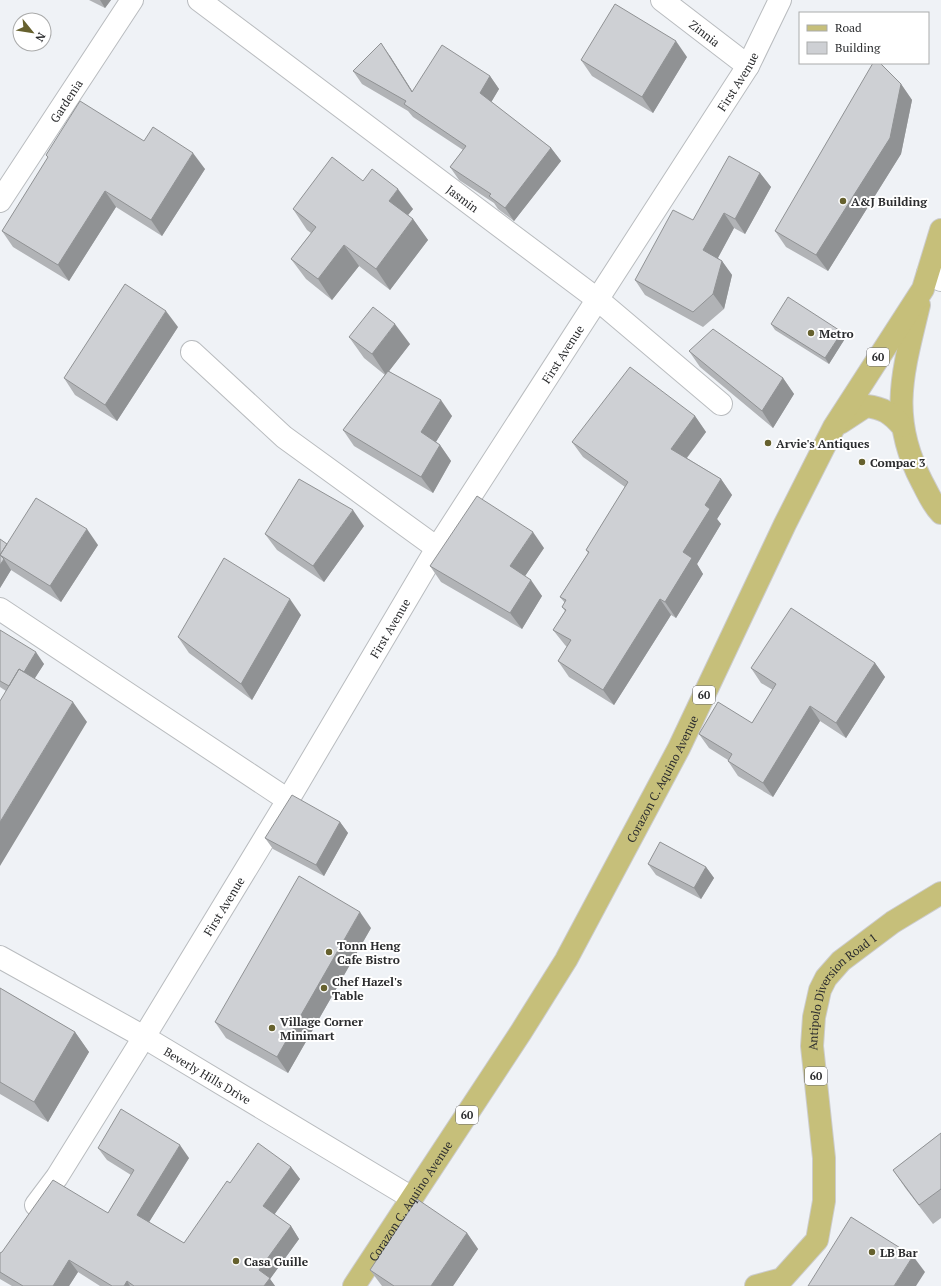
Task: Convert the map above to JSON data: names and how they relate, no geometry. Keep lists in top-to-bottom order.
{
  "streets": {
    "main road": ["60", "Corazon C. Aquino Avenue", "Antipolo Diversion Road 1"],
    "street": [
      "Zinnia",
      "First Avenue",
      "Gardenia",
      "Jasmin",
      "Beverly Hills Drive"
    ]
  },
  "crossings": [
    ["Zinnia", "First Avenue"],
    ["First Avenue", "Jasmin"],
    ["First Avenue", "Beverly Hills Drive"],
    ["60", "Corazon C. Aquino Avenue"],
    ["Corazon C. Aquino Avenue", "Beverly Hills Drive"]
  ],
  "places": [
    "A&J Building",
    "Metro",
    "Arvie's Antiques",
    "Compac 3",
    "Tonn Heng Cafe Bistro",
    "Chef Hazel's Table",
    "Village Corner Minimart",
    "LB Bar",
    "Casa Guille"
  ],
  "legend": ["Road", "Building"],
  "north": "bottom right"
}
